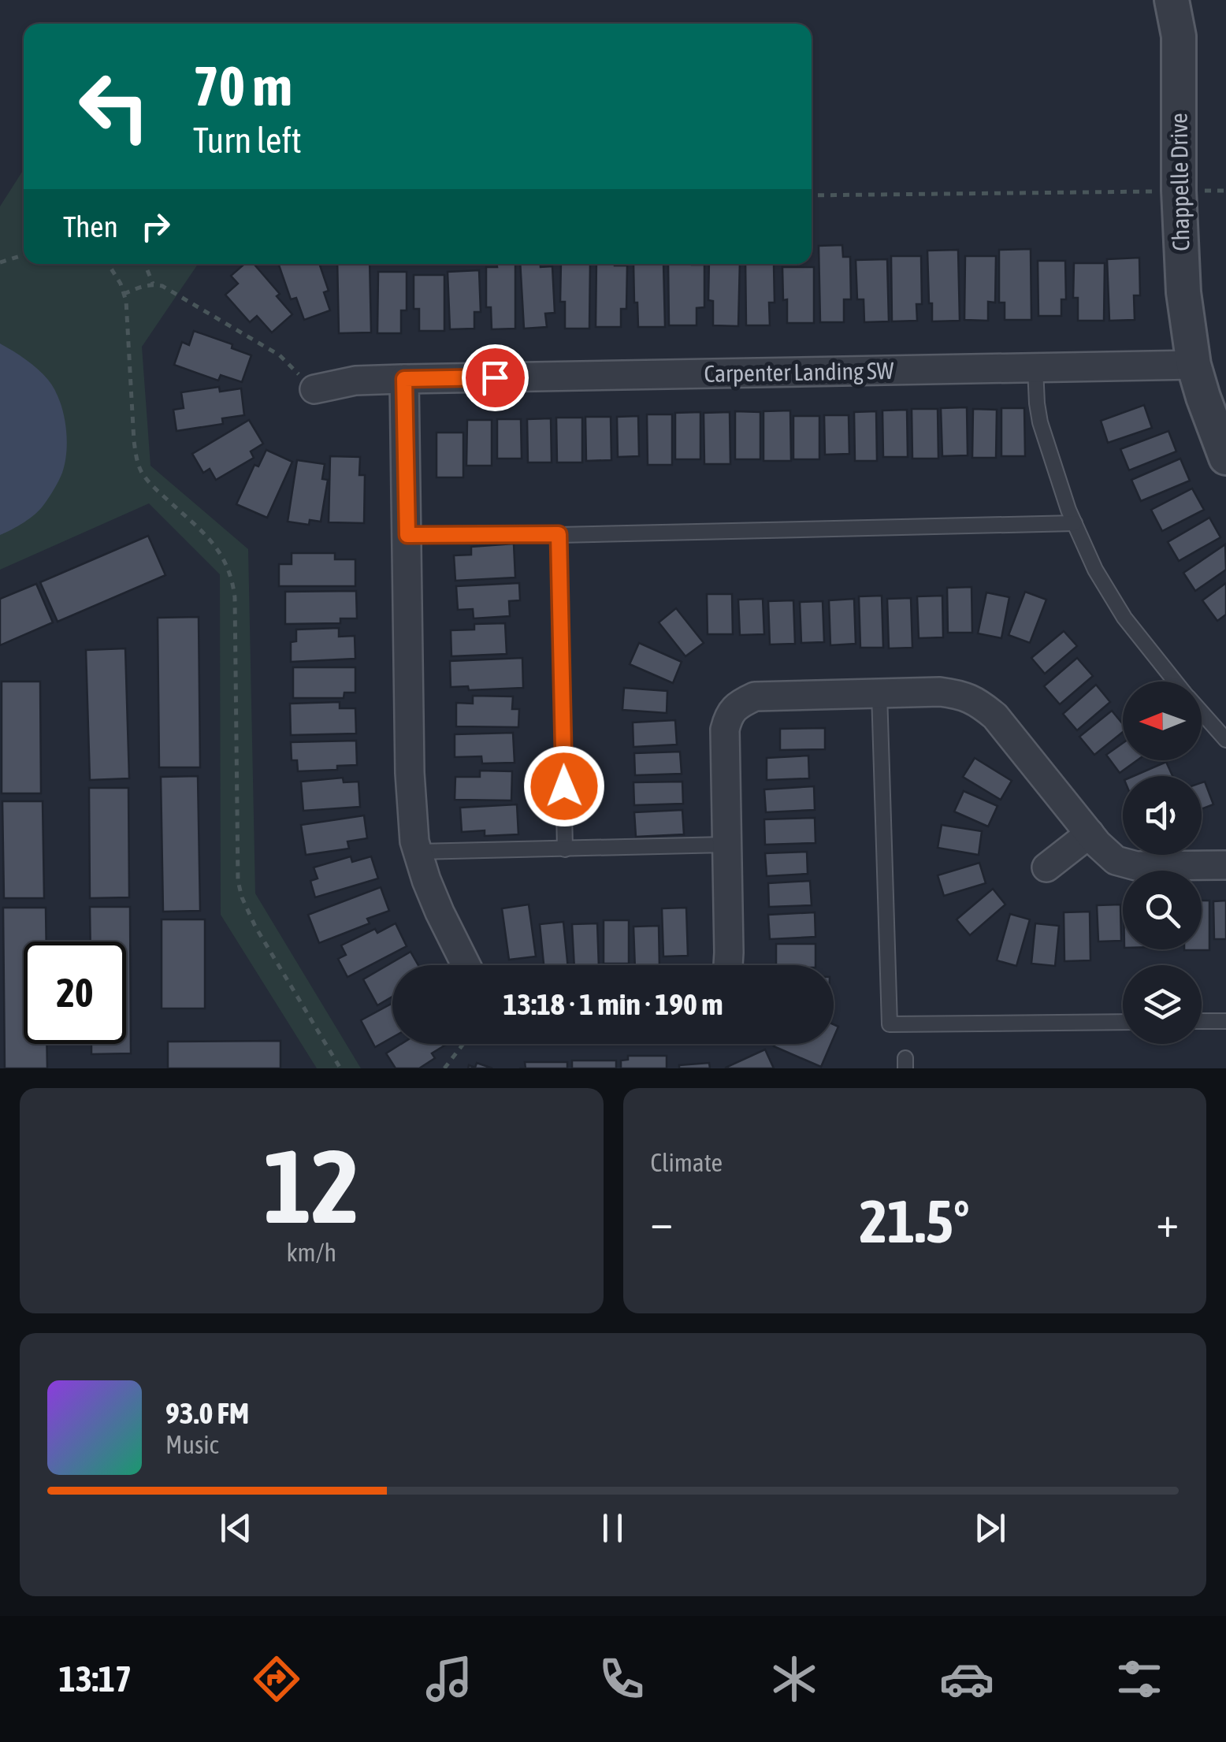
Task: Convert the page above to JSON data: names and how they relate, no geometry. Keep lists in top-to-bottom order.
{
  "streets": {
    "street": ["Chappelle Drive", "Carpenter Landing SW"]
  },
  "crossings": [
    ["Chappelle Drive", "Carpenter Landing SW"]
  ],
  "north": "left",
  "page": {
    "turn": ["70 m", "Turn left"],
    "then": "Then",
    "limit": "20",
    "trip": "13:18 · 1 min · 190 m",
    "tile": [
      ["12", "km/h"],
      "Climate"
    ],
    "heat": ["−", "21.5°", "+"],
    "song": ["93.0 FM", "Music"],
    "tabs": "13:17"
  }
}
